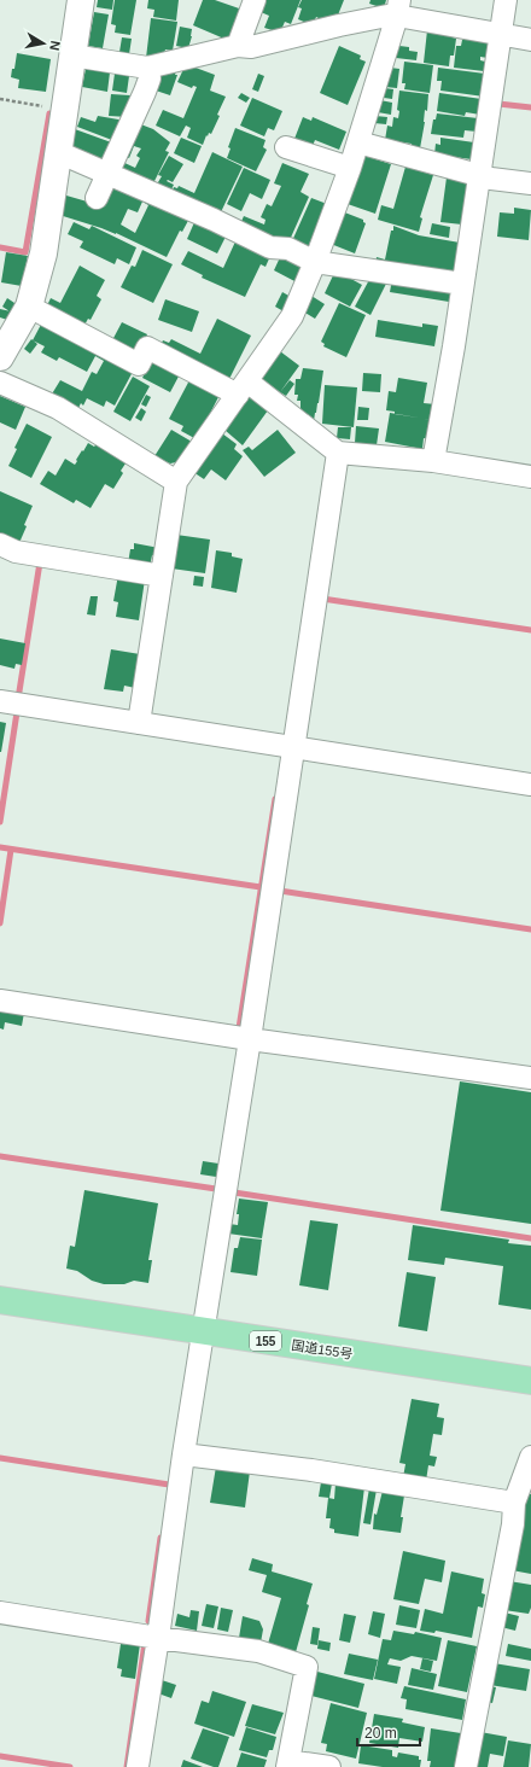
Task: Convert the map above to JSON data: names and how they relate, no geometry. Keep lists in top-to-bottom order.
{
  "streets": {
    "highway": ["155", "国道155号"]
  },
  "scale_bar": "20 m",
  "north": "right"
}
